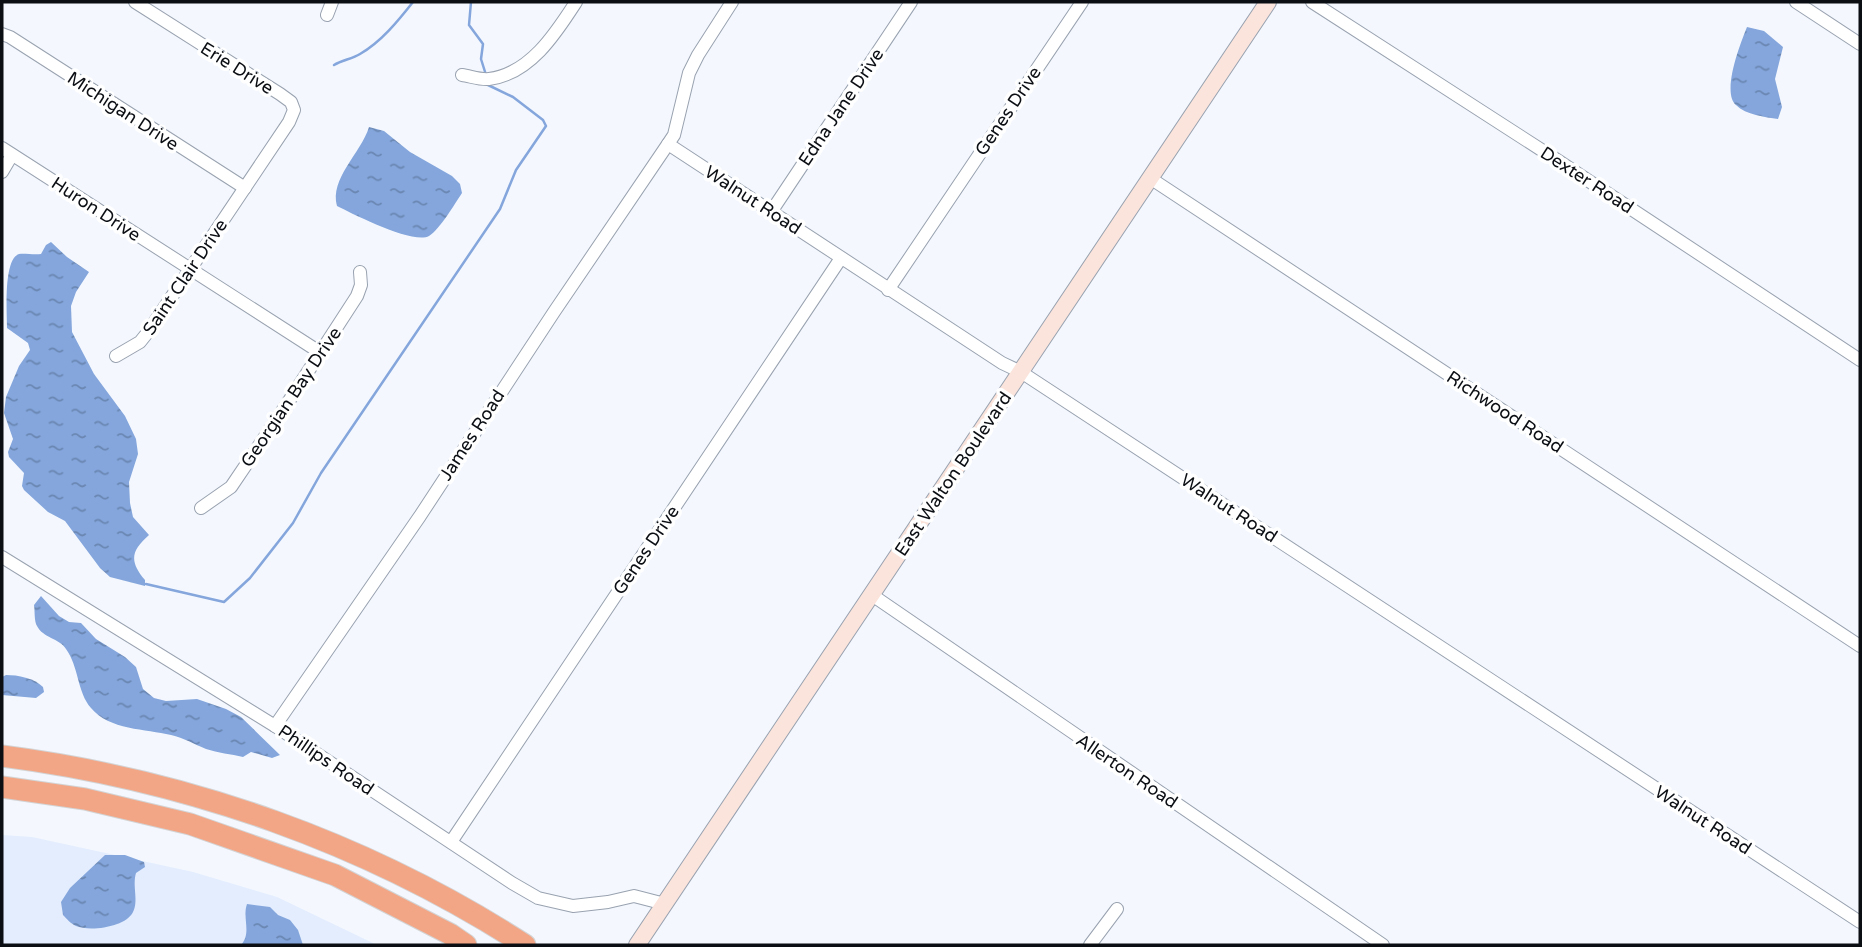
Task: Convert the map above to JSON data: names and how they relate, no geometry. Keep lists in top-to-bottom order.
{
  "streets": {
    "main road": ["East Walton Boulevard"],
    "street": [
      "Erie Drive",
      "Edna Jane Drive",
      "Michigan Drive",
      "Genes Drive",
      "Dexter Road",
      "Walnut Road",
      "Huron Drive",
      "Saint Clair Drive",
      "Georgian Bay Drive",
      "Richwood Road",
      "James Road",
      "Phillips Road",
      "Allerton Road"
    ]
  },
  "crossings": [
    ["Erie Drive", "Michigan Drive"],
    ["Erie Drive", "Saint Clair Drive"],
    ["Edna Jane Drive", "Walnut Road"],
    ["Michigan Drive", "Saint Clair Drive"],
    ["Genes Drive", "Walnut Road"],
    ["Genes Drive", "Phillips Road"],
    ["Walnut Road", "James Road"],
    ["Walnut Road", "East Walton Boulevard"],
    ["Huron Drive", "Saint Clair Drive"],
    ["Huron Drive", "Georgian Bay Drive"],
    ["Richwood Road", "East Walton Boulevard"],
    ["James Road", "Phillips Road"],
    ["East Walton Boulevard", "Phillips Road"],
    ["East Walton Boulevard", "Allerton Road"]
  ]
}
